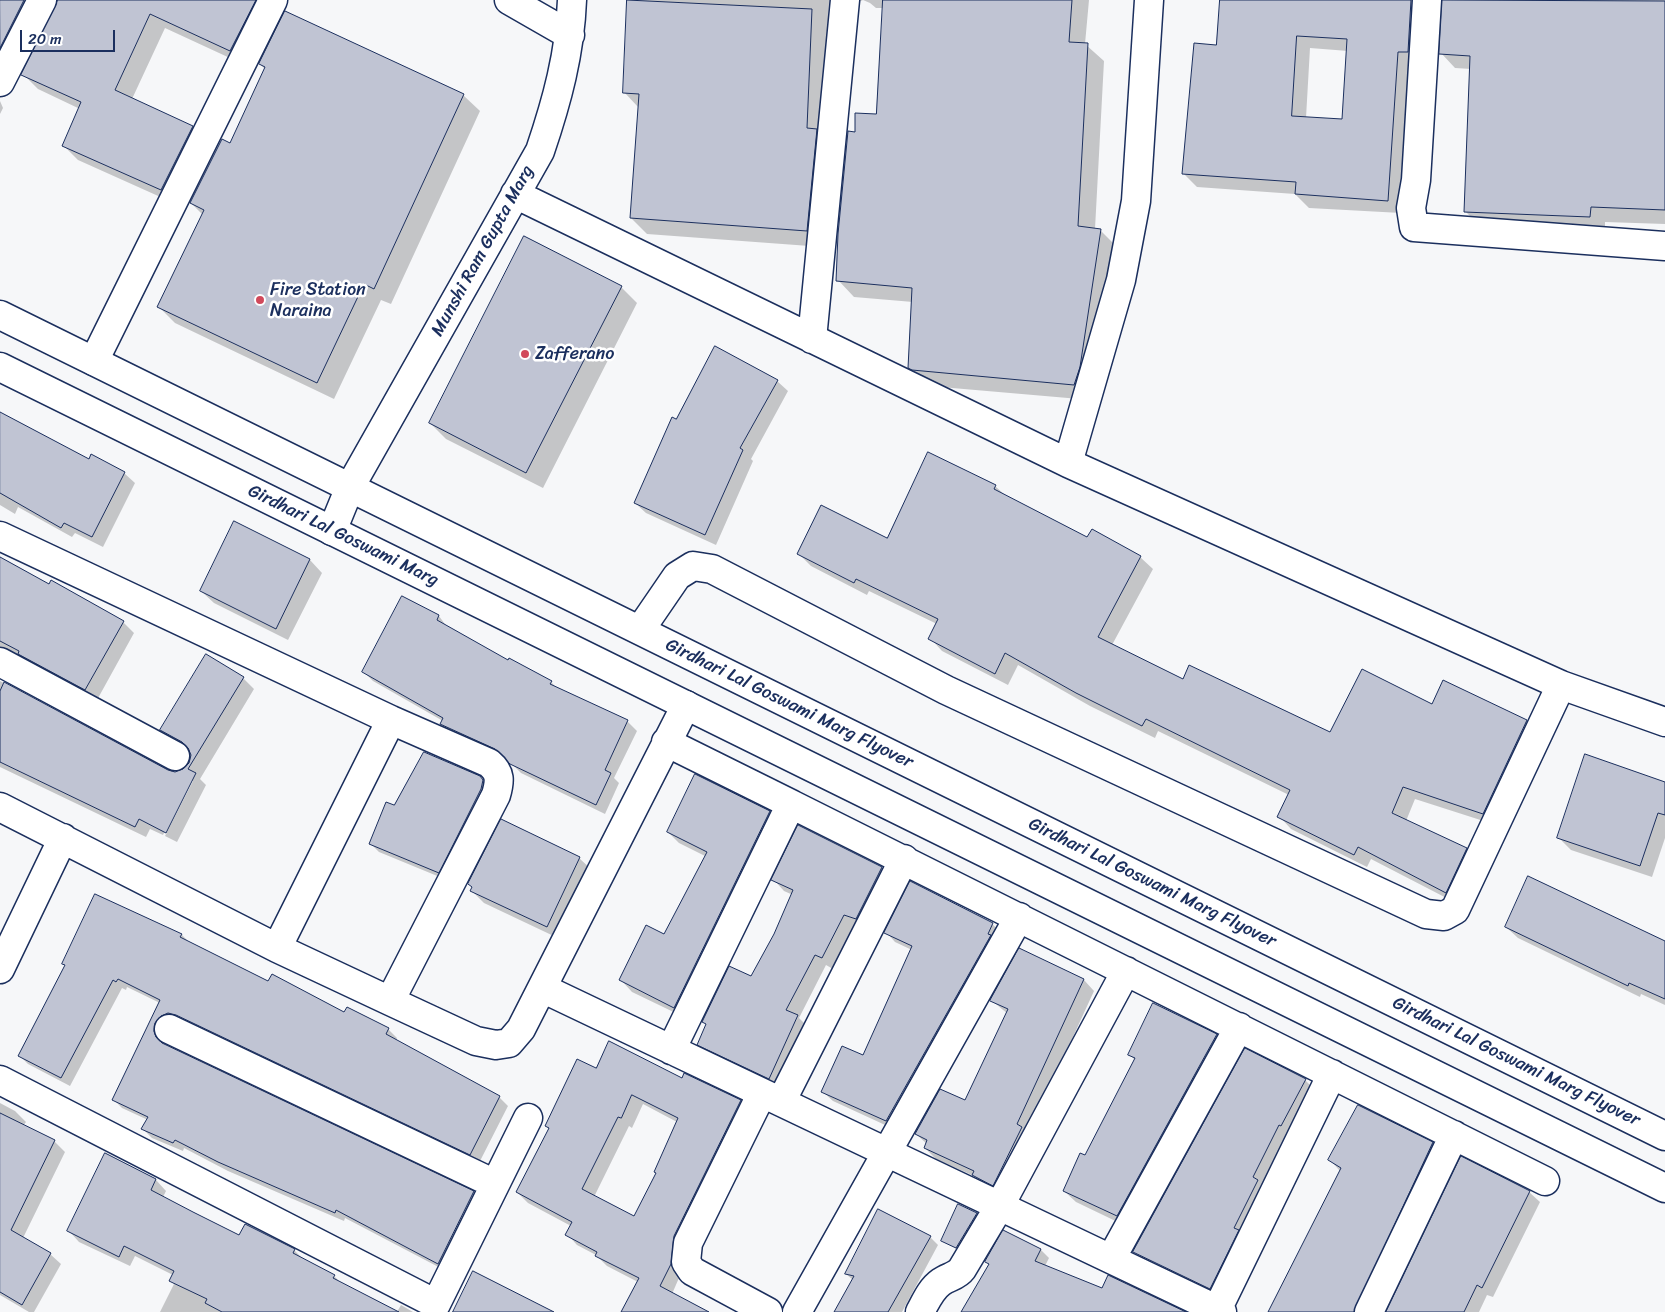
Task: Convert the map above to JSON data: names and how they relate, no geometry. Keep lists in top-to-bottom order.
{
  "streets": {
    "street": ["Munshi Ram Gupta Marg", "Girdhari Lal Goswami Marg", "Girdhari Lal Goswami Marg Flyover"]
  },
  "crossings": [
    ["Munshi Ram Gupta Marg", "Girdhari Lal Goswami Marg"]
  ],
  "places": ["Fire Station Naraina", "Zafferano"],
  "scale_bar": "20 m"
}
